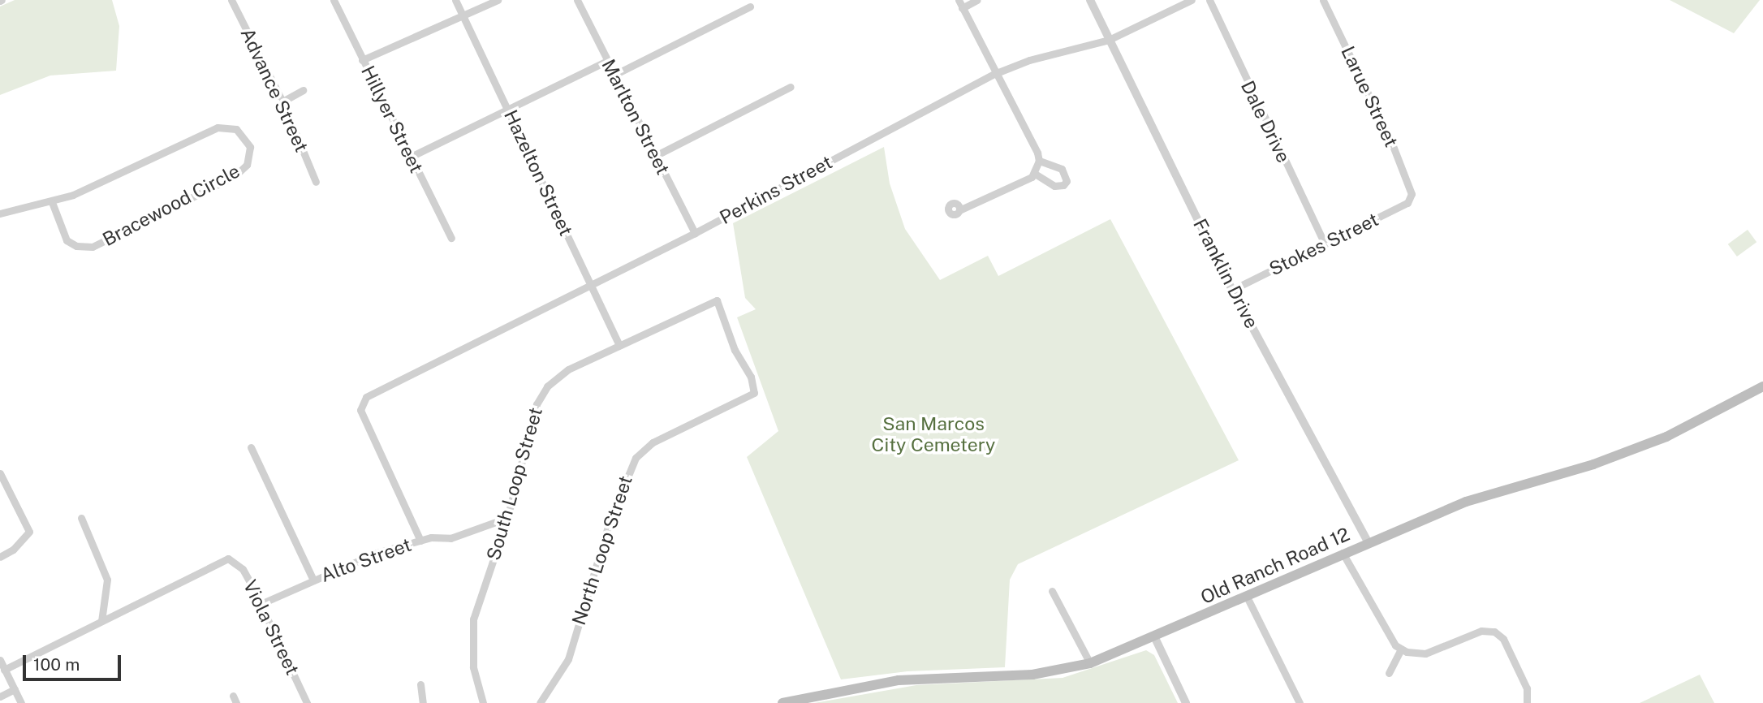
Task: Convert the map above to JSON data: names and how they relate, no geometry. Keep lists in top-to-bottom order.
{
  "streets": {
    "main road": ["Old Ranch Road 12"],
    "street": [
      "Advance Street",
      "Larue Street",
      "Marlton Street",
      "Hillyer Street",
      "Dale Drive",
      "Hazelton Street",
      "Perkins Street",
      "Bracewood Circle",
      "Stokes Street",
      "Franklin Drive",
      "South Loop Street",
      "North Loop Street",
      "Alto Street",
      "Viola Street"
    ]
  },
  "crossings": [
    ["Larue Street", "Stokes Street"],
    ["Marlton Street", "Perkins Street"],
    ["Dale Drive", "Stokes Street"],
    ["Hazelton Street", "Perkins Street"],
    ["Hazelton Street", "South Loop Street"],
    ["Perkins Street", "Franklin Drive"],
    ["Perkins Street", "Alto Street"],
    ["Stokes Street", "Franklin Drive"],
    ["Franklin Drive", "Old Ranch Road 12"],
    ["South Loop Street", "North Loop Street"],
    ["South Loop Street", "Alto Street"],
    ["Alto Street", "Viola Street"]
  ],
  "parks": ["San Marcos City Cemetery"],
  "scale_bar": "100 m"
}
